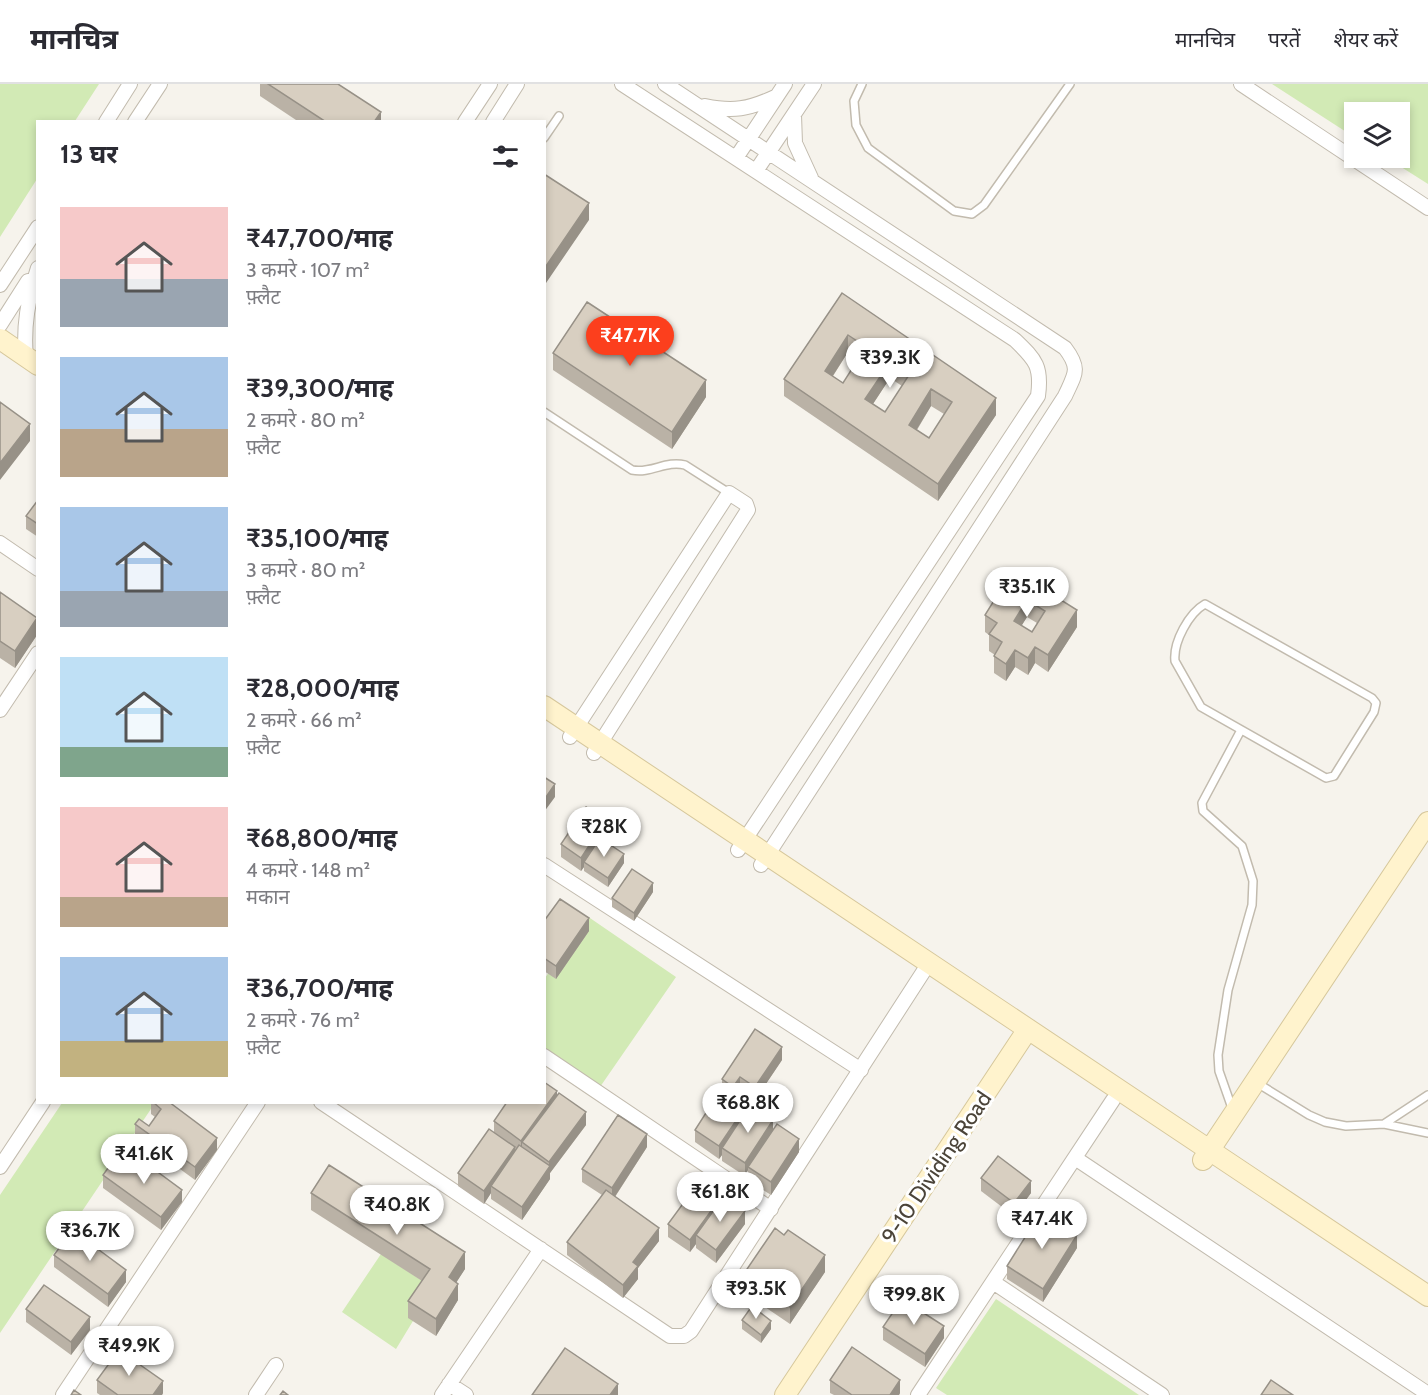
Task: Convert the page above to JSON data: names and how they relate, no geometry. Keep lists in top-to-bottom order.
{
  "streets": {
    "street": ["9-10 Dividing Road"]
  },
  "page": {
    "header": "मानचित्र",
    "nav": ["मानचित्र", "परतें", "शेयर करें"],
    "heading": "13 घर",
    "list": [
      {
        "name": "₹47,700/माह",
        "note": "3 कमरे · 107 m² · फ़्लैट"
      },
      {
        "name": "₹39,300/माह",
        "note": "2 कमरे · 80 m² · फ़्लैट"
      },
      {
        "name": "₹35,100/माह",
        "note": "3 कमरे · 80 m² · फ़्लैट"
      },
      {
        "name": "₹28,000/माह",
        "note": "2 कमरे · 66 m² · फ़्लैट"
      },
      {
        "name": "₹68,800/माह",
        "note": "4 कमरे · 148 m² · मकान"
      },
      {
        "name": "₹36,700/माह",
        "note": "2 कमरे · 76 m² · फ़्लैट"
      }
    ],
    "price": [
      "₹47.7K",
      "₹39.3K",
      "₹35.1K",
      "₹28K",
      "₹68.8K",
      "₹41.6K",
      "₹61.8K",
      "₹40.8K",
      "₹47.4K",
      "₹36.7K",
      "₹93.5K",
      "₹99.8K",
      "₹49.9K"
    ]
  }
}
